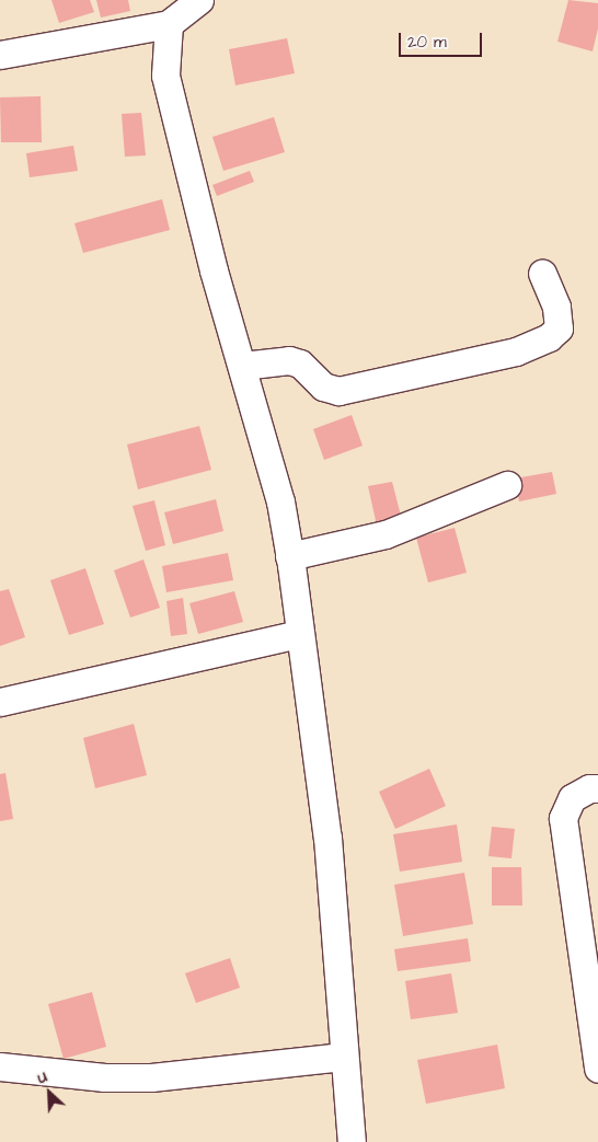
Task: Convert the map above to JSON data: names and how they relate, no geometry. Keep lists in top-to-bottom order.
{
  "scale_bar": "20 m",
  "north": "top left"
}
